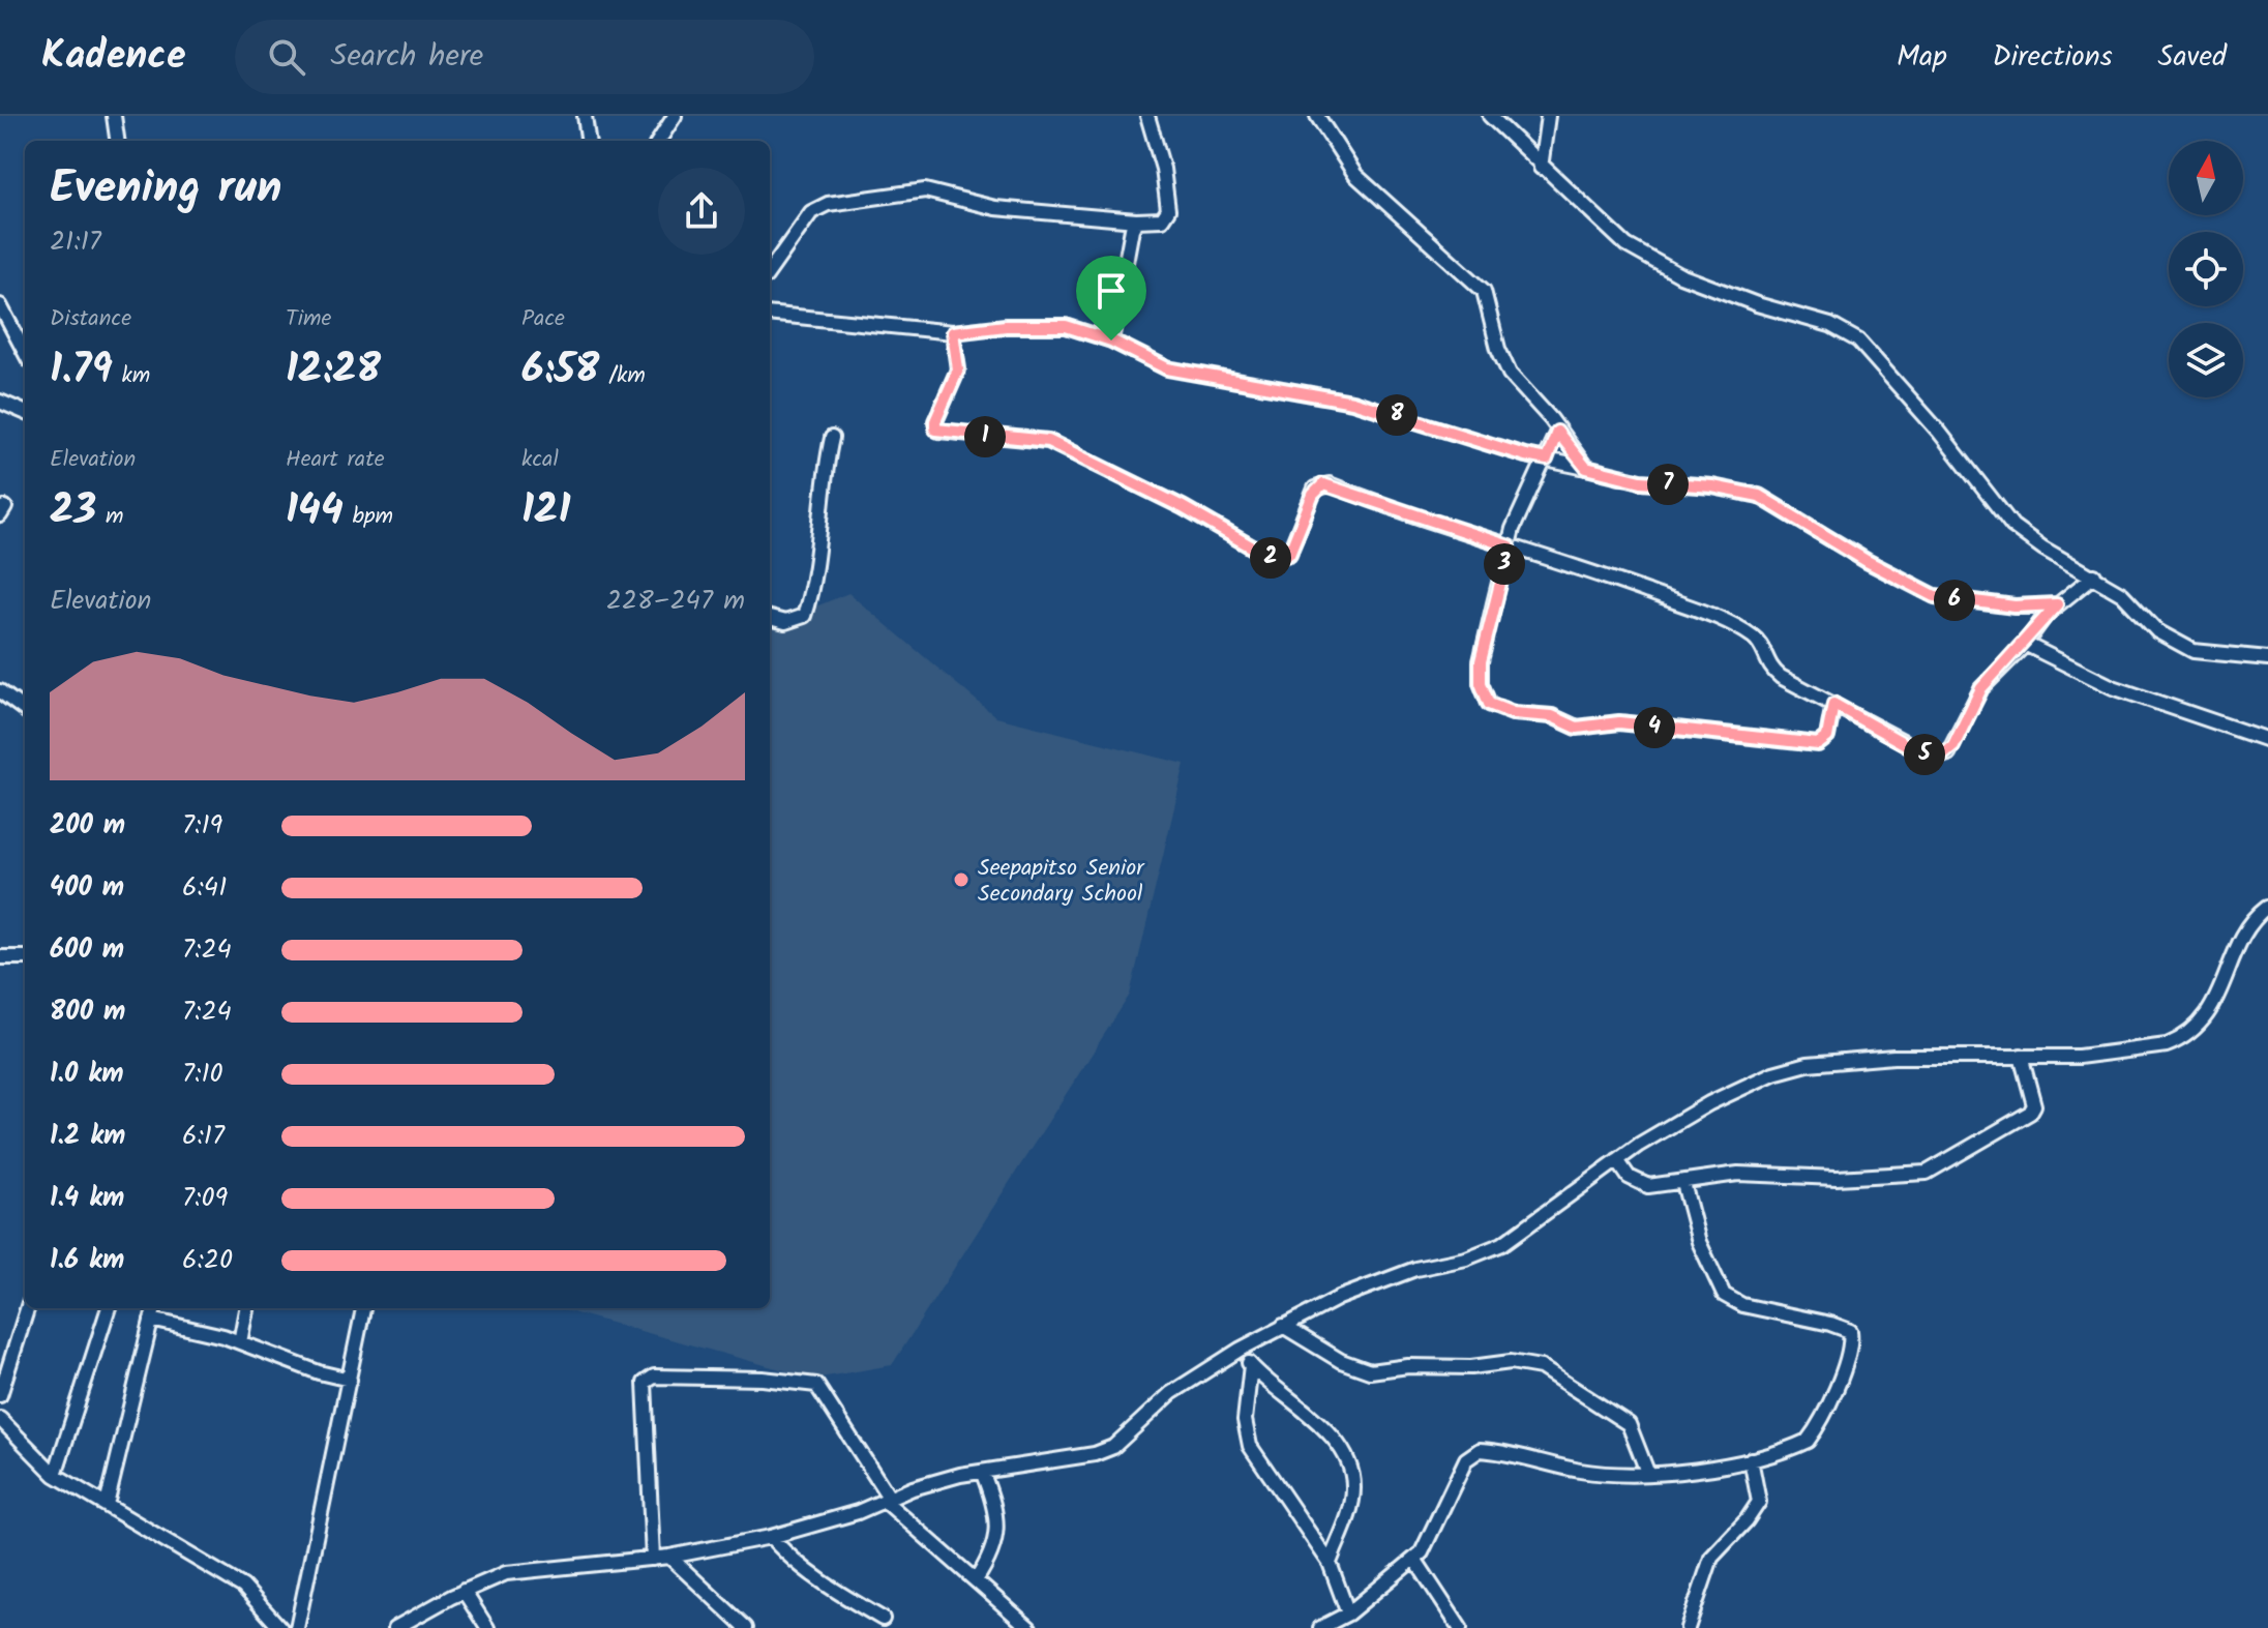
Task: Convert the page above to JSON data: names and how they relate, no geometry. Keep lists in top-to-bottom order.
{
  "places": ["Seepapitso Senior Secondary School"],
  "north": "top",
  "page": {
    "header": "Kadence",
    "search": "Search here",
    "nav": ["Map", "Directions", "Saved"],
    "heading": ["Evening run", "21:17"],
    "stats": [
      ["Distance", "1.79 km"],
      ["Time", "12:28"],
      ["Pace", "6:58 /km"],
      ["Elevation", "23 m"],
      ["Heart rate", "144 bpm"],
      ["kcal", "121"]
    ],
    "pins": [
      "8",
      "1",
      "7",
      "2",
      "3",
      "6",
      "4",
      "5"
    ],
    "chart": ["Elevation", "228–247 m"],
    "list": [
      {
        "name": "200 m",
        "note": "7:19"
      },
      {
        "name": "400 m",
        "note": "6:41"
      },
      {
        "name": "600 m",
        "note": "7:24"
      },
      {
        "name": "800 m",
        "note": "7:24"
      },
      {
        "name": "1.0 km",
        "note": "7:10"
      },
      {
        "name": "1.2 km",
        "note": "6:17"
      },
      {
        "name": "1.4 km",
        "note": "7:09"
      },
      {
        "name": "1.6 km",
        "note": "6:20"
      }
    ]
  }
}
